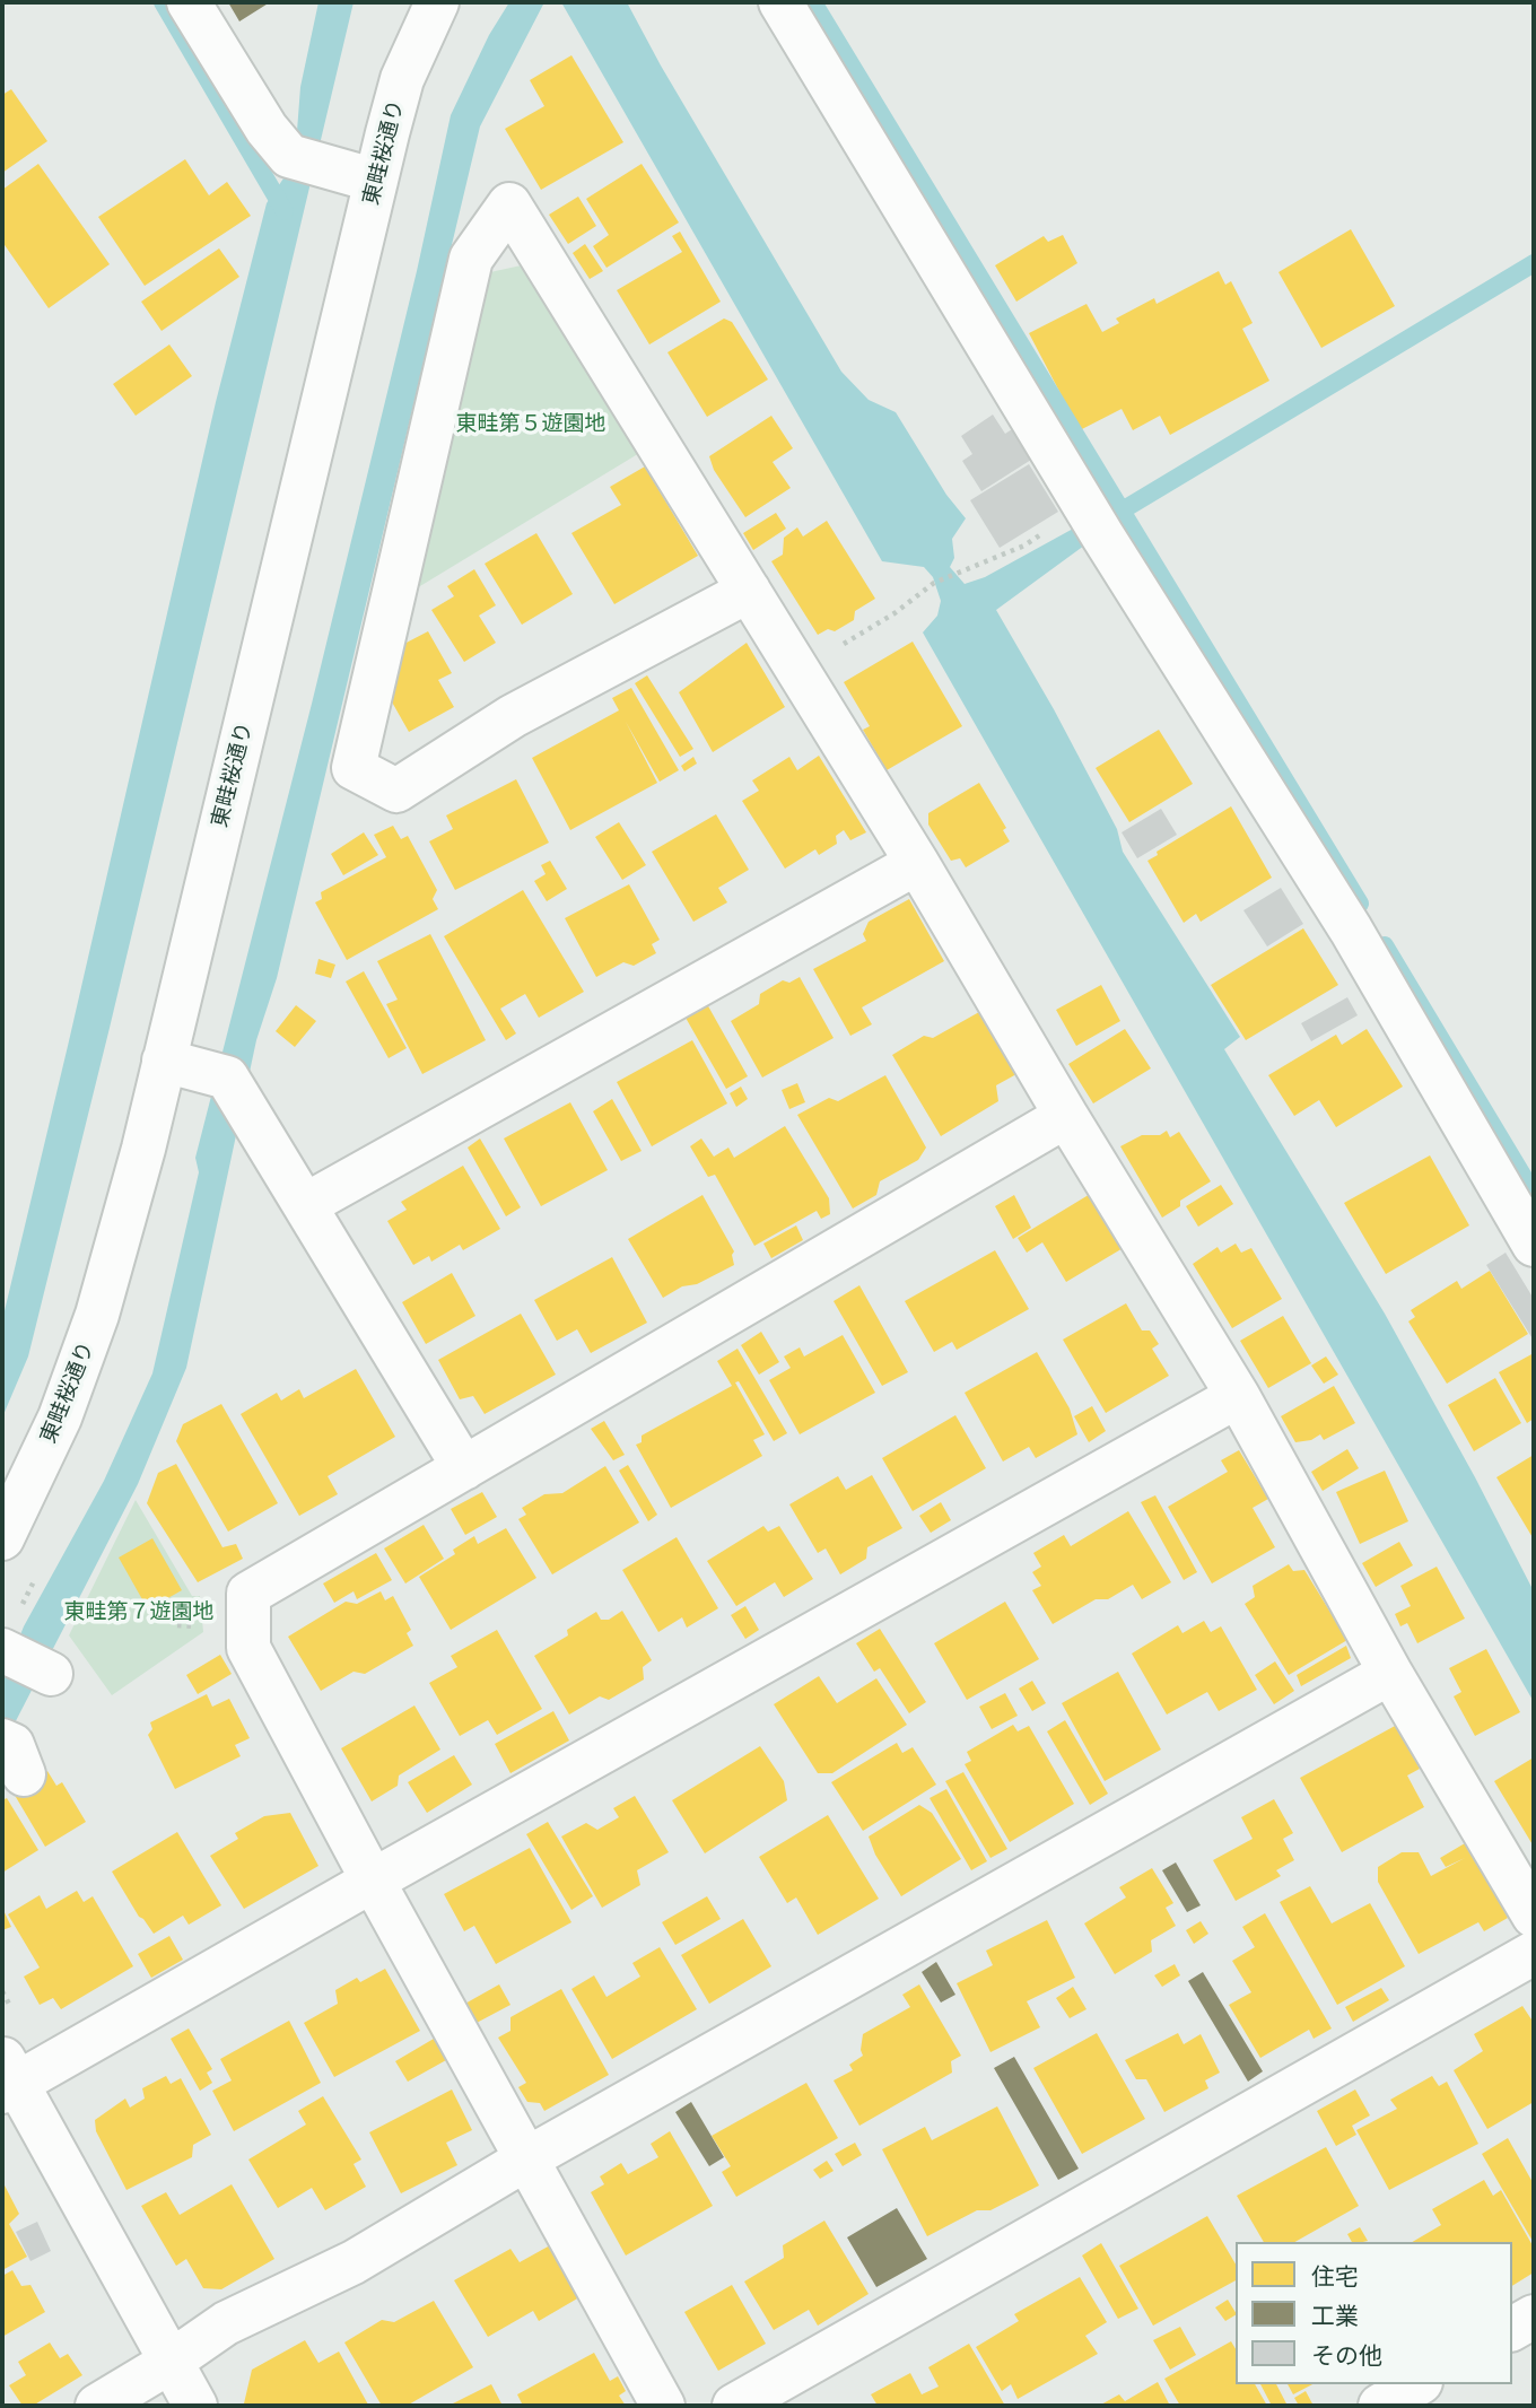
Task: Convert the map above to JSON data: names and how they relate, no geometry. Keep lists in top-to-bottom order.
{
  "streets": {
    "street": ["東畦桜通り"]
  },
  "parks": ["東畦第５遊園地", "東畦第７遊園地"],
  "legend": ["住宅", "工業", "その他"]
}
